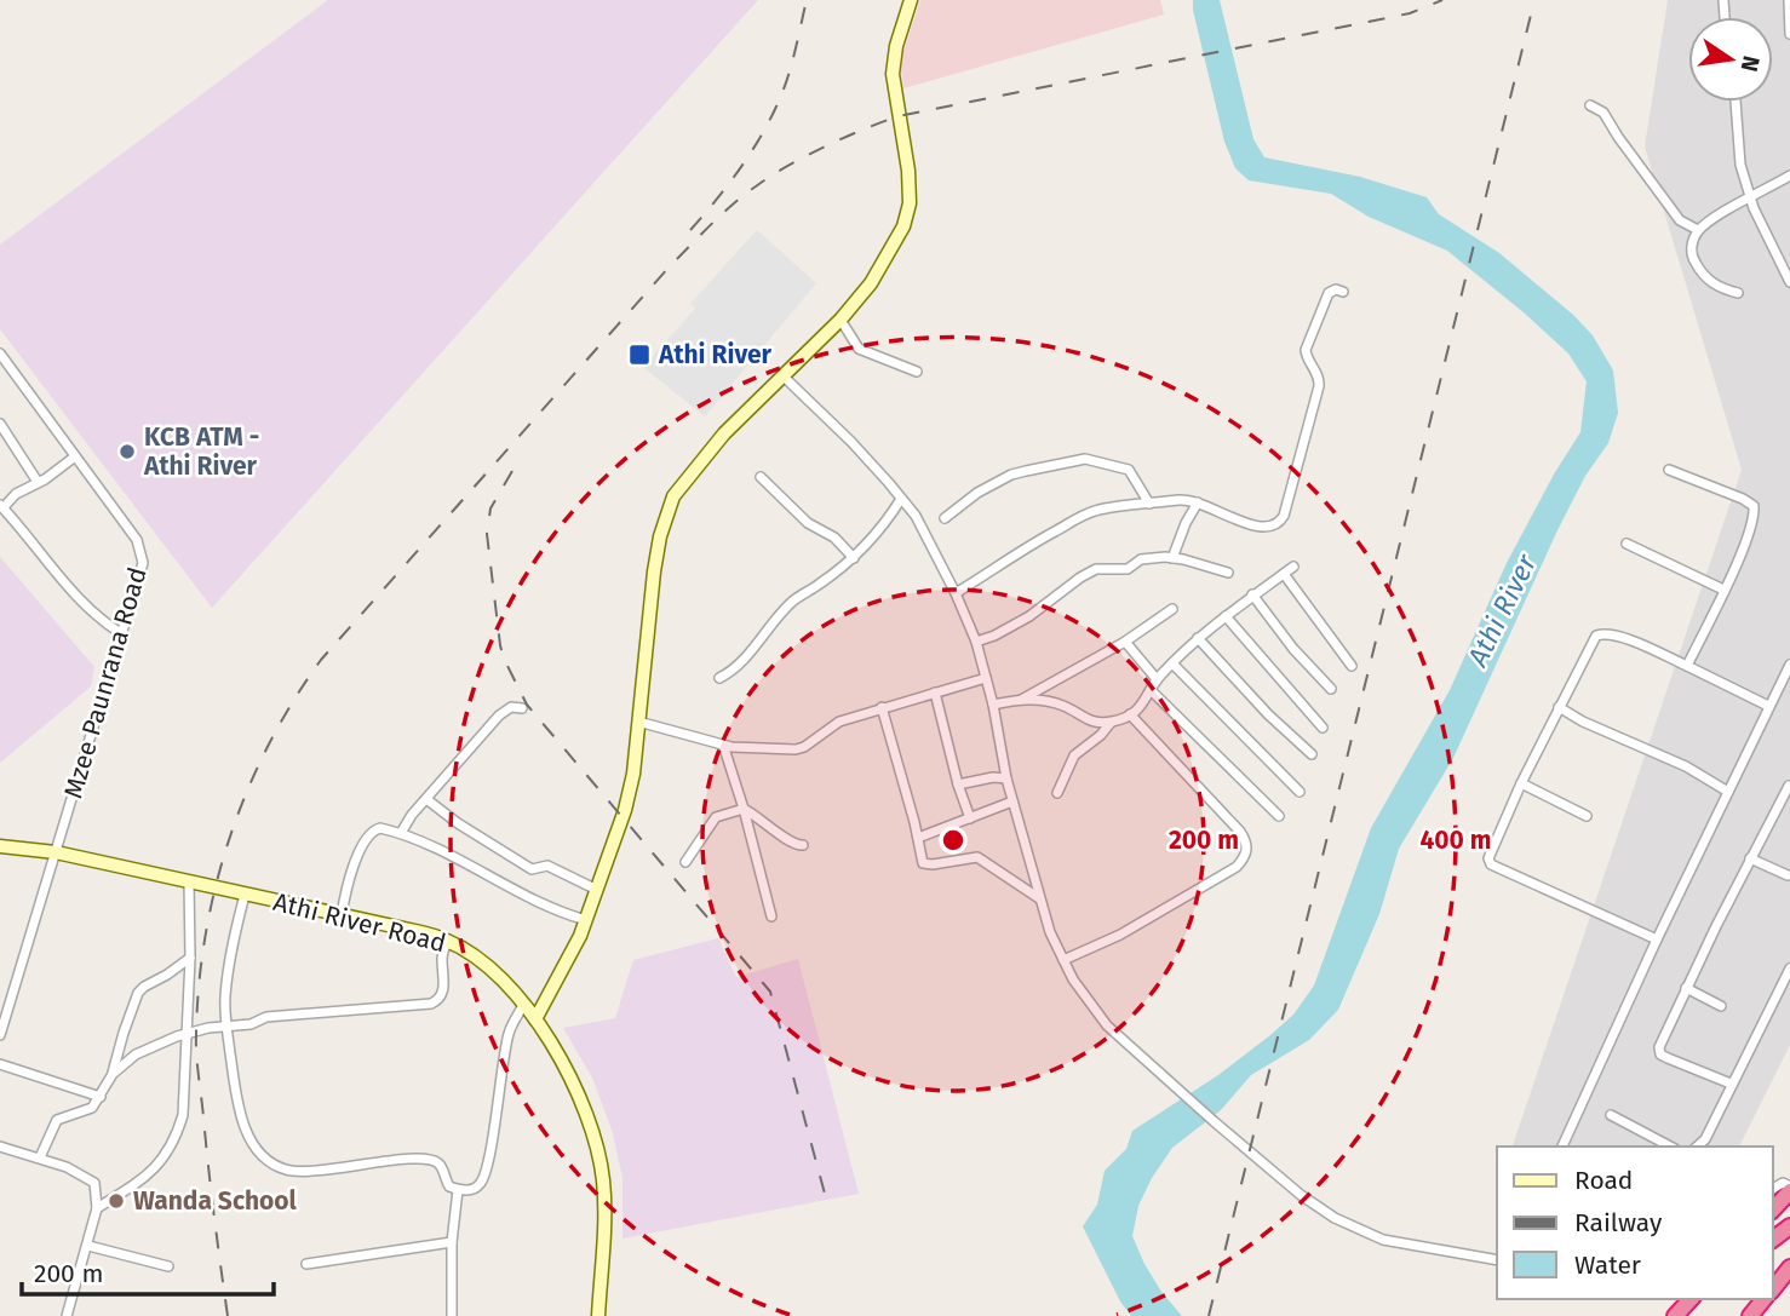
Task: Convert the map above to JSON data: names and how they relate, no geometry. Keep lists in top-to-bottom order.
{
  "streets": {
    "street": ["Mzee Paunrana Road", "Athi River Road"]
  },
  "crossings": [
    ["Mzee Paunrana Road", "Athi River Road"]
  ],
  "water": ["Athi River"],
  "places": {
    "transit": ["Athi River"],
    "other": ["KCB ATM - Athi River", "Wanda School"]
  },
  "legend": ["Road", "Railway", "Water"],
  "scale_bar": "200 m",
  "north": "right",
  "rings": ["200 m", "400 m"]
}
